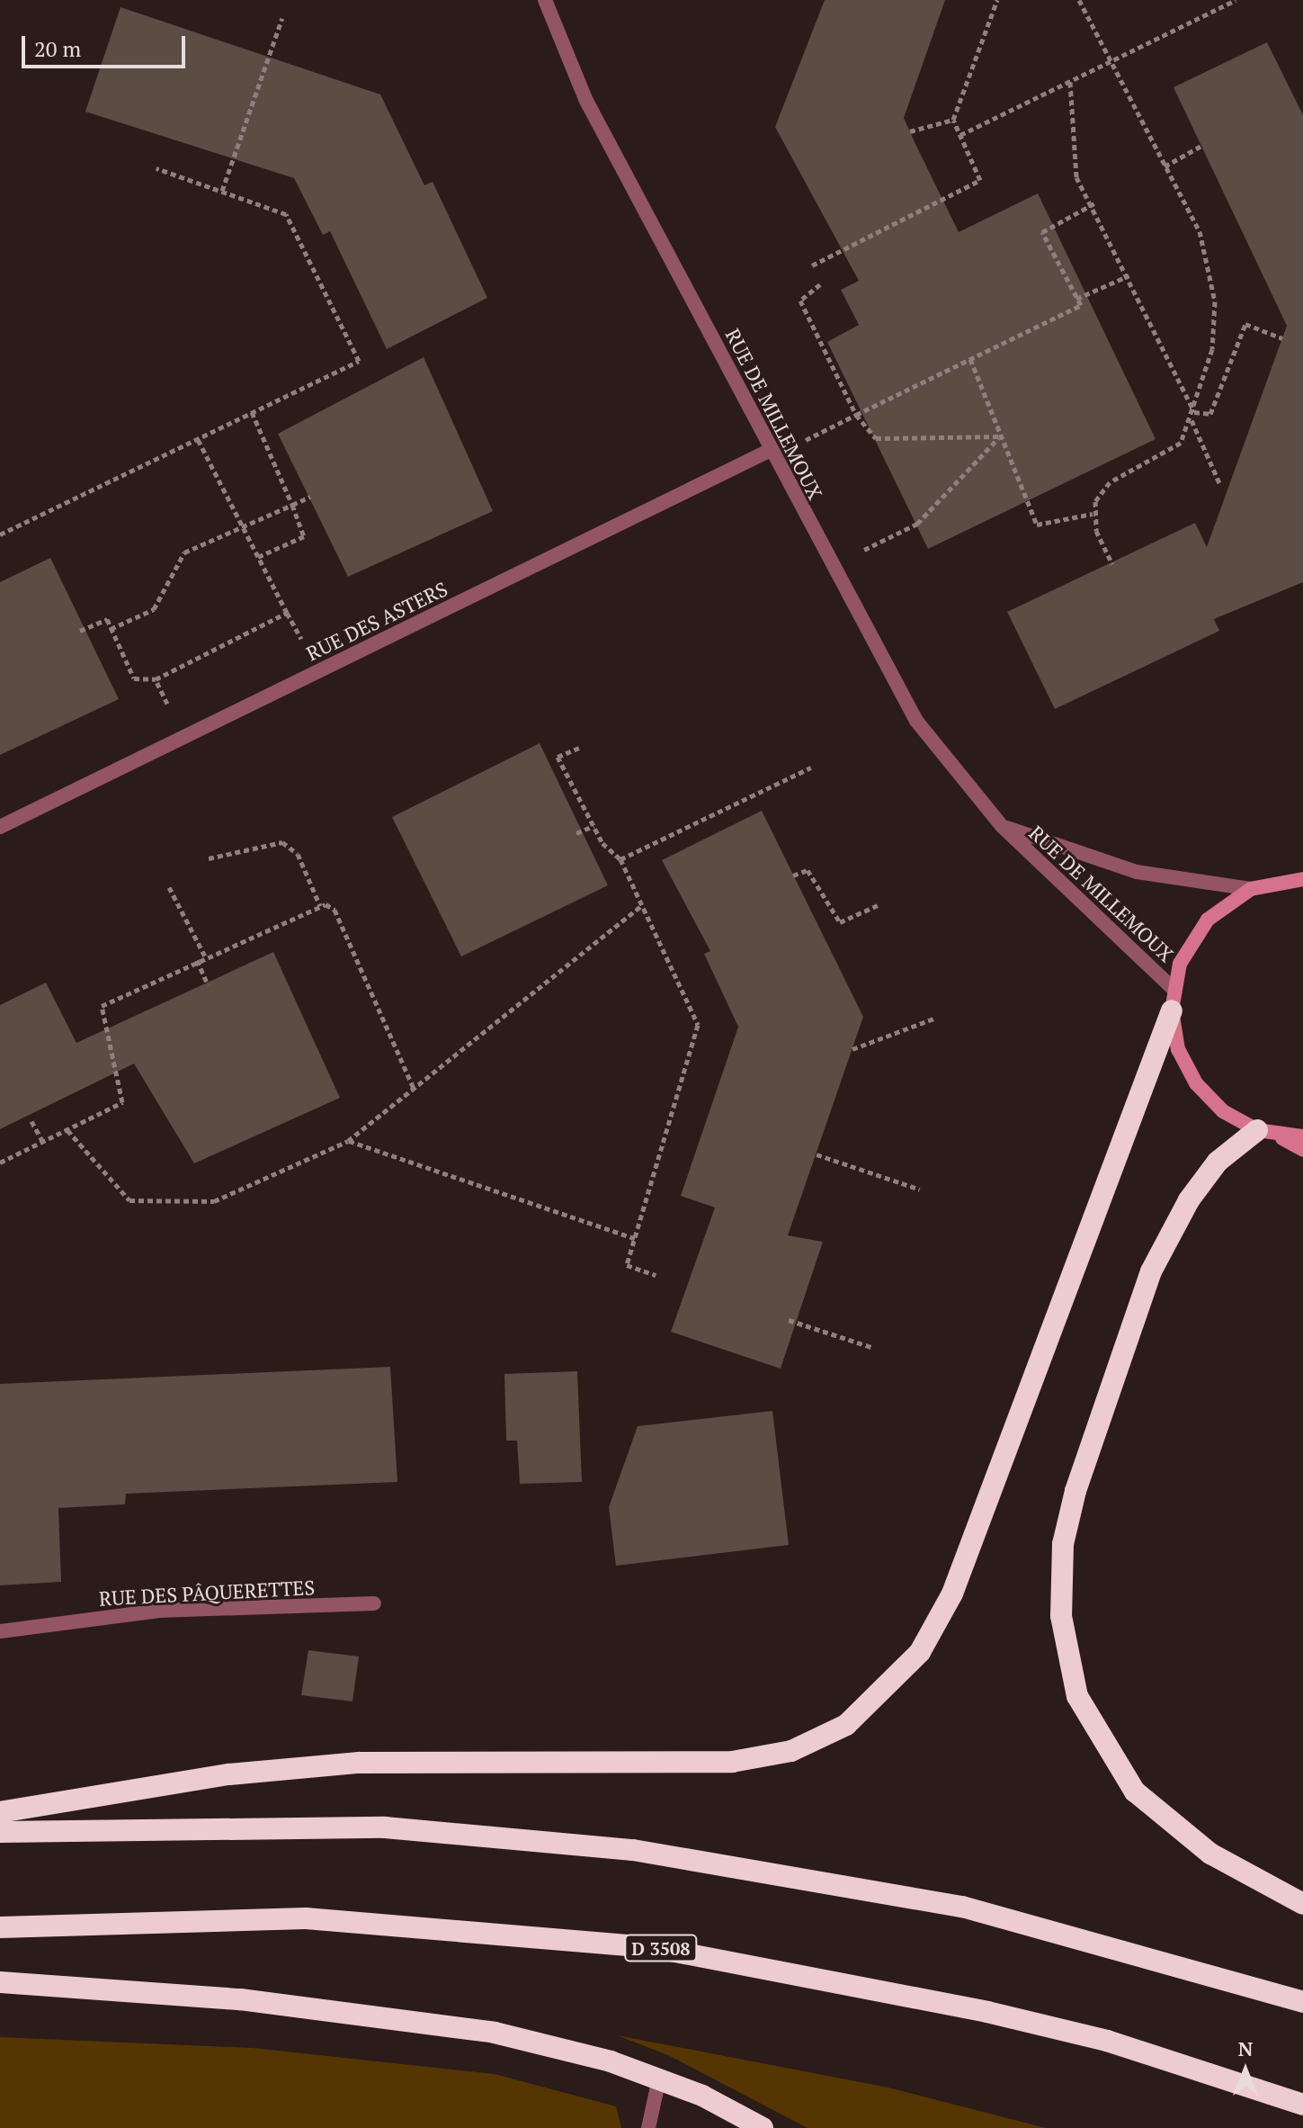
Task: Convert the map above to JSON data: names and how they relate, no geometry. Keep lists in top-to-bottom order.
{
  "streets": {
    "highway": ["D 3508"],
    "street": ["RUE DE MILLEMOUX", "RUE DES ASTERS", "RUE DES PÂQUERETTES"]
  },
  "crossings": [
    ["RUE DE MILLEMOUX", "RUE DES ASTERS"]
  ],
  "scale_bar": "20 m",
  "north": "top"
}
